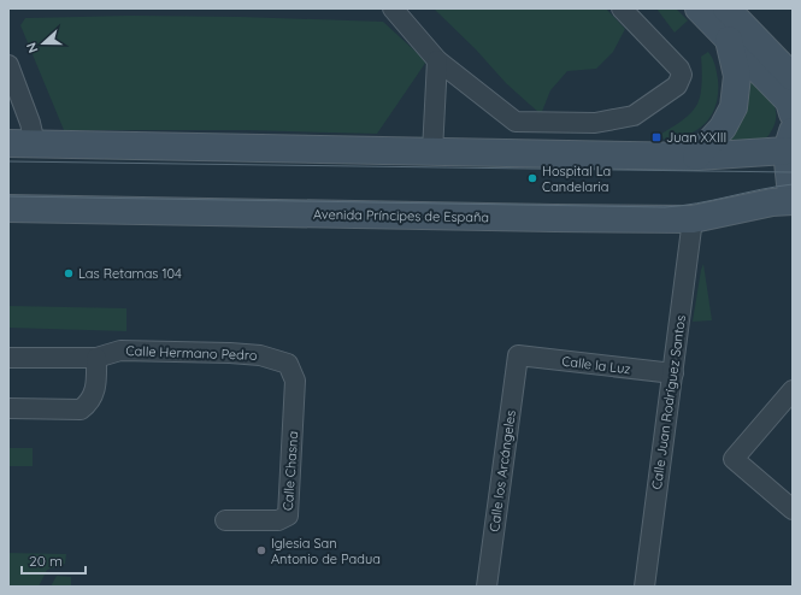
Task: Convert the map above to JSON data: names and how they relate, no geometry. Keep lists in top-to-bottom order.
{
  "streets": {
    "main road": ["Avenida Príncipes de España"],
    "street": [
      "Calle Hermano Pedro",
      "Calle la Luz",
      "Calle Juan Rodríguez Santos",
      "Calle Chasna",
      "Calle los Arcángeles"
    ]
  },
  "crossings": [
    ["Avenida Príncipes de España", "Calle Juan Rodríguez Santos"],
    ["Calle Hermano Pedro", "Calle Chasna"],
    ["Calle la Luz", "Calle Juan Rodríguez Santos"],
    ["Calle la Luz", "Calle los Arcángeles"]
  ],
  "places": {
    "transit": ["Juan XXIII"],
    "other": ["Hospital La Candelaria", "Las Retamas 104", "Iglesia San Antonio de Padua"]
  },
  "scale_bar": "20 m",
  "north": "left"
}
